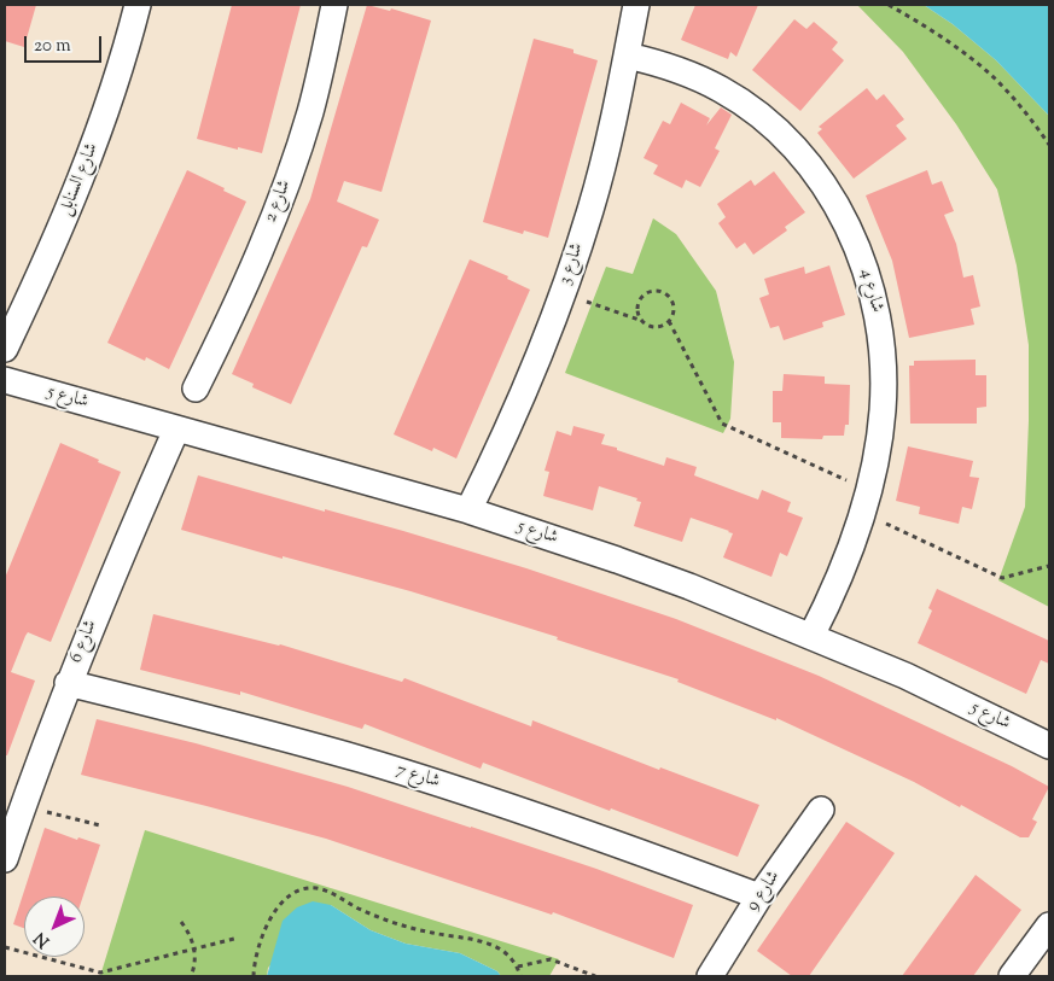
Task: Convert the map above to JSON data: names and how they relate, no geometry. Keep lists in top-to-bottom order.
{
  "streets": {
    "street": [
      "شارع السنابل",
      "شارع 2",
      "شارع 3",
      "شارع 4",
      "شارع 5",
      "شارع 6",
      "شارع 7",
      "شارع 9"
    ]
  },
  "crossings": [
    ["شارع 3", "شارع 4"],
    ["شارع 3", "شارع 5"],
    ["شارع 4", "شارع 5"],
    ["شارع 5", "شارع 6"],
    ["شارع 6", "شارع 7"],
    ["شارع 7", "شارع 9"]
  ],
  "scale_bar": "20 m",
  "north": "bottom left"
}
